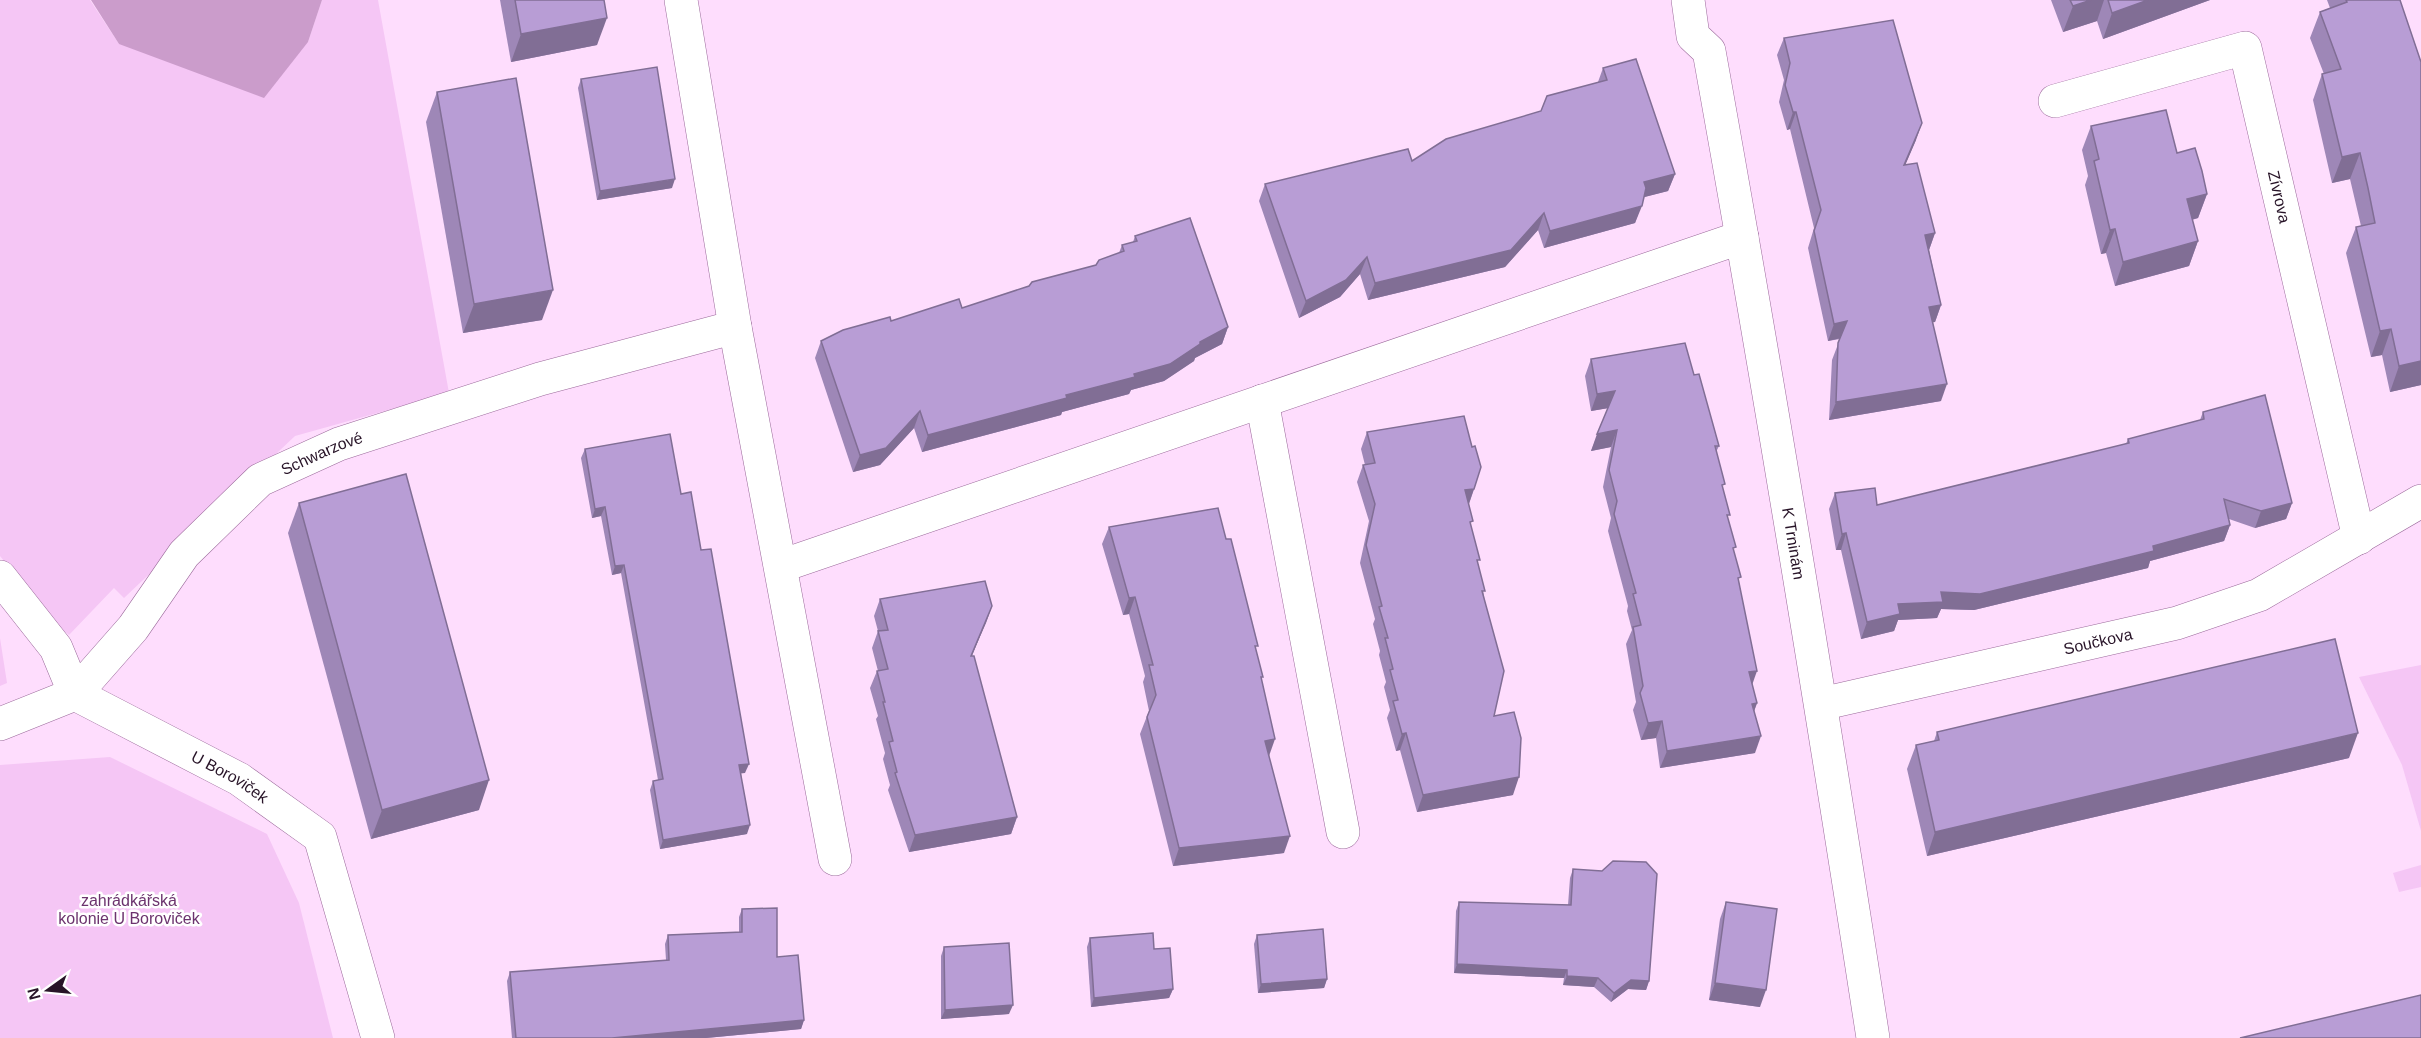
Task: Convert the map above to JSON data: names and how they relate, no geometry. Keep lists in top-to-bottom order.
{
  "streets": {
    "street": [
      "Zívrova",
      "Schwarzové",
      "K Trninám",
      "Součkova",
      "U Boroviček"
    ]
  },
  "crossings": [
    ["Zívrova", "Součkova"],
    ["Schwarzové", "U Boroviček"],
    ["K Trninám", "Součkova"]
  ],
  "parks": ["zahrádkářská kolonie U Boroviček"],
  "north": "left"
}
